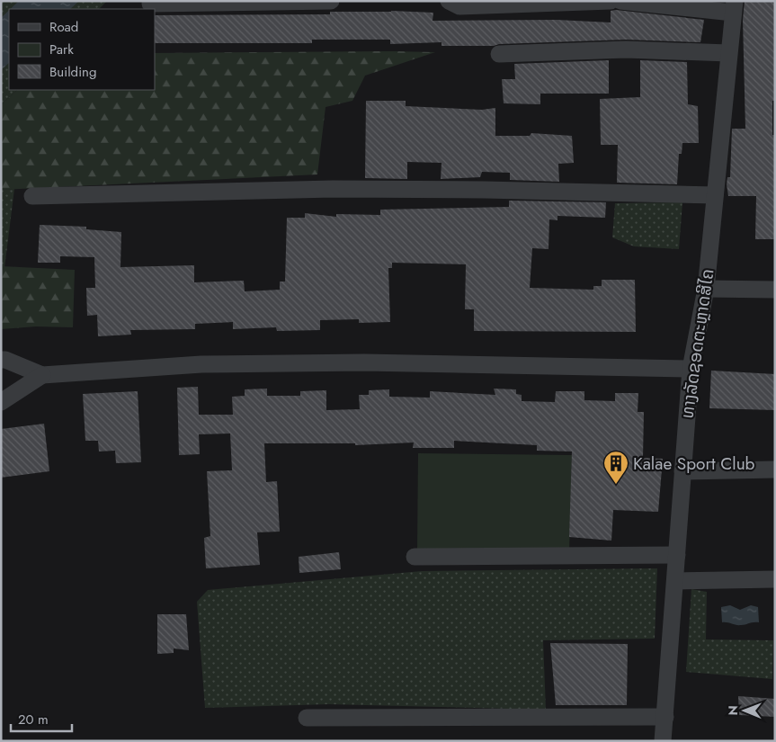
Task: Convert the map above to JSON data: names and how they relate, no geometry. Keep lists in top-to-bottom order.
{
  "streets": {
    "street": ["ທາງລັດຊອດຕະຫຼາດສີໄຄ"]
  },
  "places": {
    "building": ["Kalae Sport Club"]
  },
  "legend": ["Road", "Park", "Building"],
  "scale_bar": "20 m",
  "north": "left"
}
